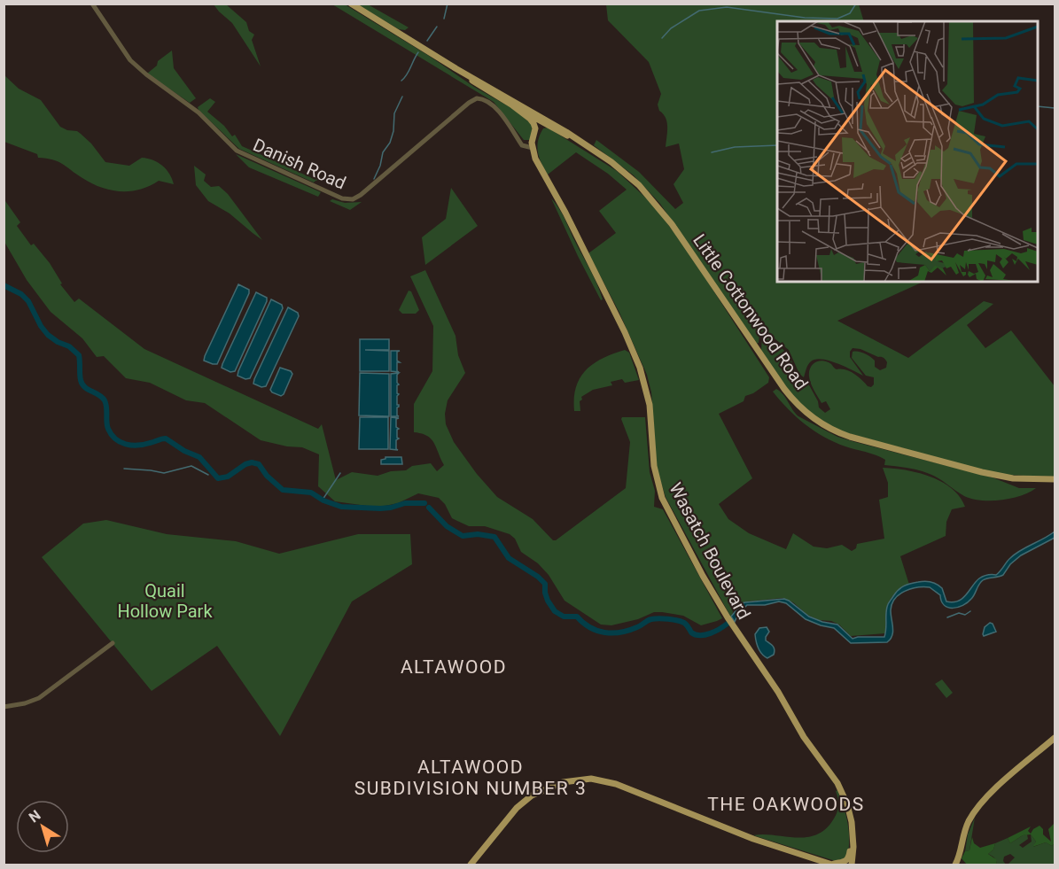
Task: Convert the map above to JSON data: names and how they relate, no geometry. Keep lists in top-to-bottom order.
{
  "streets": {
    "main road": ["Little Cottonwood Road", "Wasatch Boulevard"],
    "street": ["Danish Road"]
  },
  "crossings": [
    ["Danish Road", "Wasatch Boulevard"],
    ["Little Cottonwood Road", "Wasatch Boulevard"]
  ],
  "districts": ["ALTAWOOD", "ALTAWOOD SUBDIVISION NUMBER 3", "THE OAKWOODS"],
  "parks": ["Quail Hollow Park"],
  "north": "top left"
}
